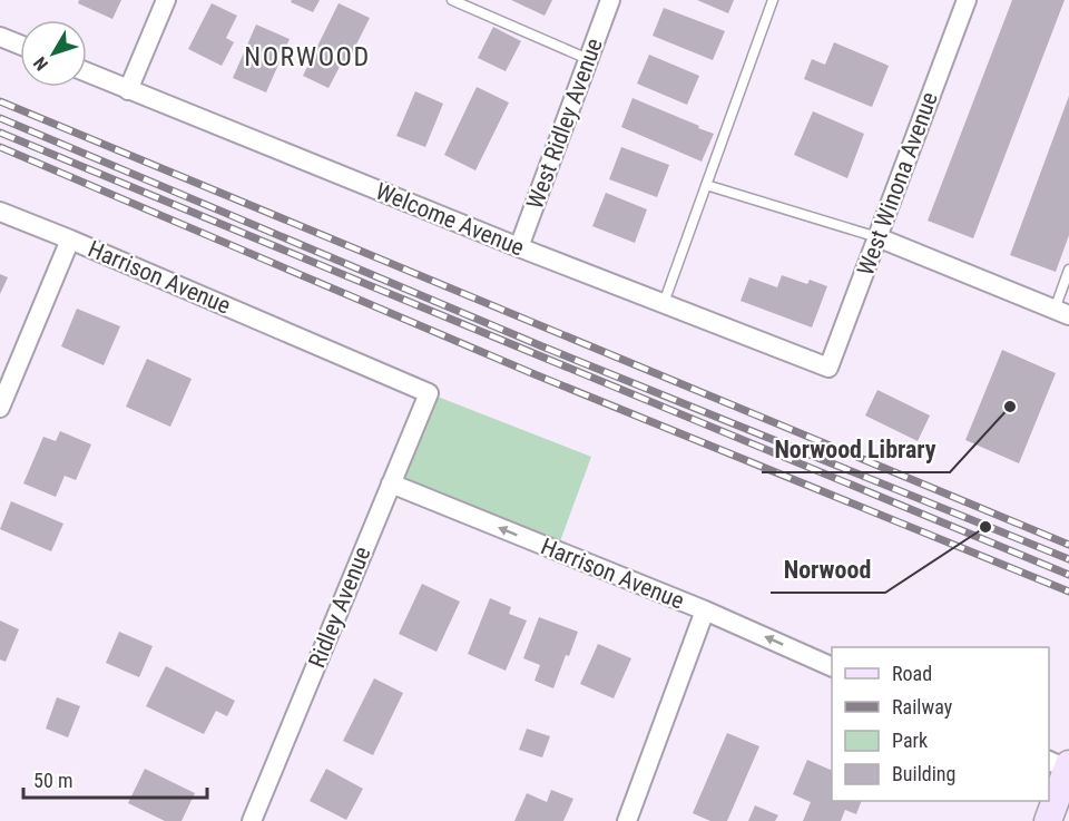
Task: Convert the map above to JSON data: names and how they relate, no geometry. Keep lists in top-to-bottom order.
{
  "streets": {
    "street": [
      "West Ridley Avenue",
      "West Winona Avenue",
      "Welcome Avenue",
      "Harrison Avenue",
      "Ridley Avenue"
    ]
  },
  "crossings": [
    ["West Ridley Avenue", "Welcome Avenue"],
    ["West Winona Avenue", "Welcome Avenue"],
    ["Harrison Avenue", "Ridley Avenue"]
  ],
  "one_way": ["Harrison Avenue"],
  "districts": ["NORWOOD"],
  "places": ["Norwood Library", "Norwood"],
  "legend": [
    "Road",
    "Railway",
    "Park",
    "Building"
  ],
  "scale_bar": "50 m",
  "north": "bottom left"
}
